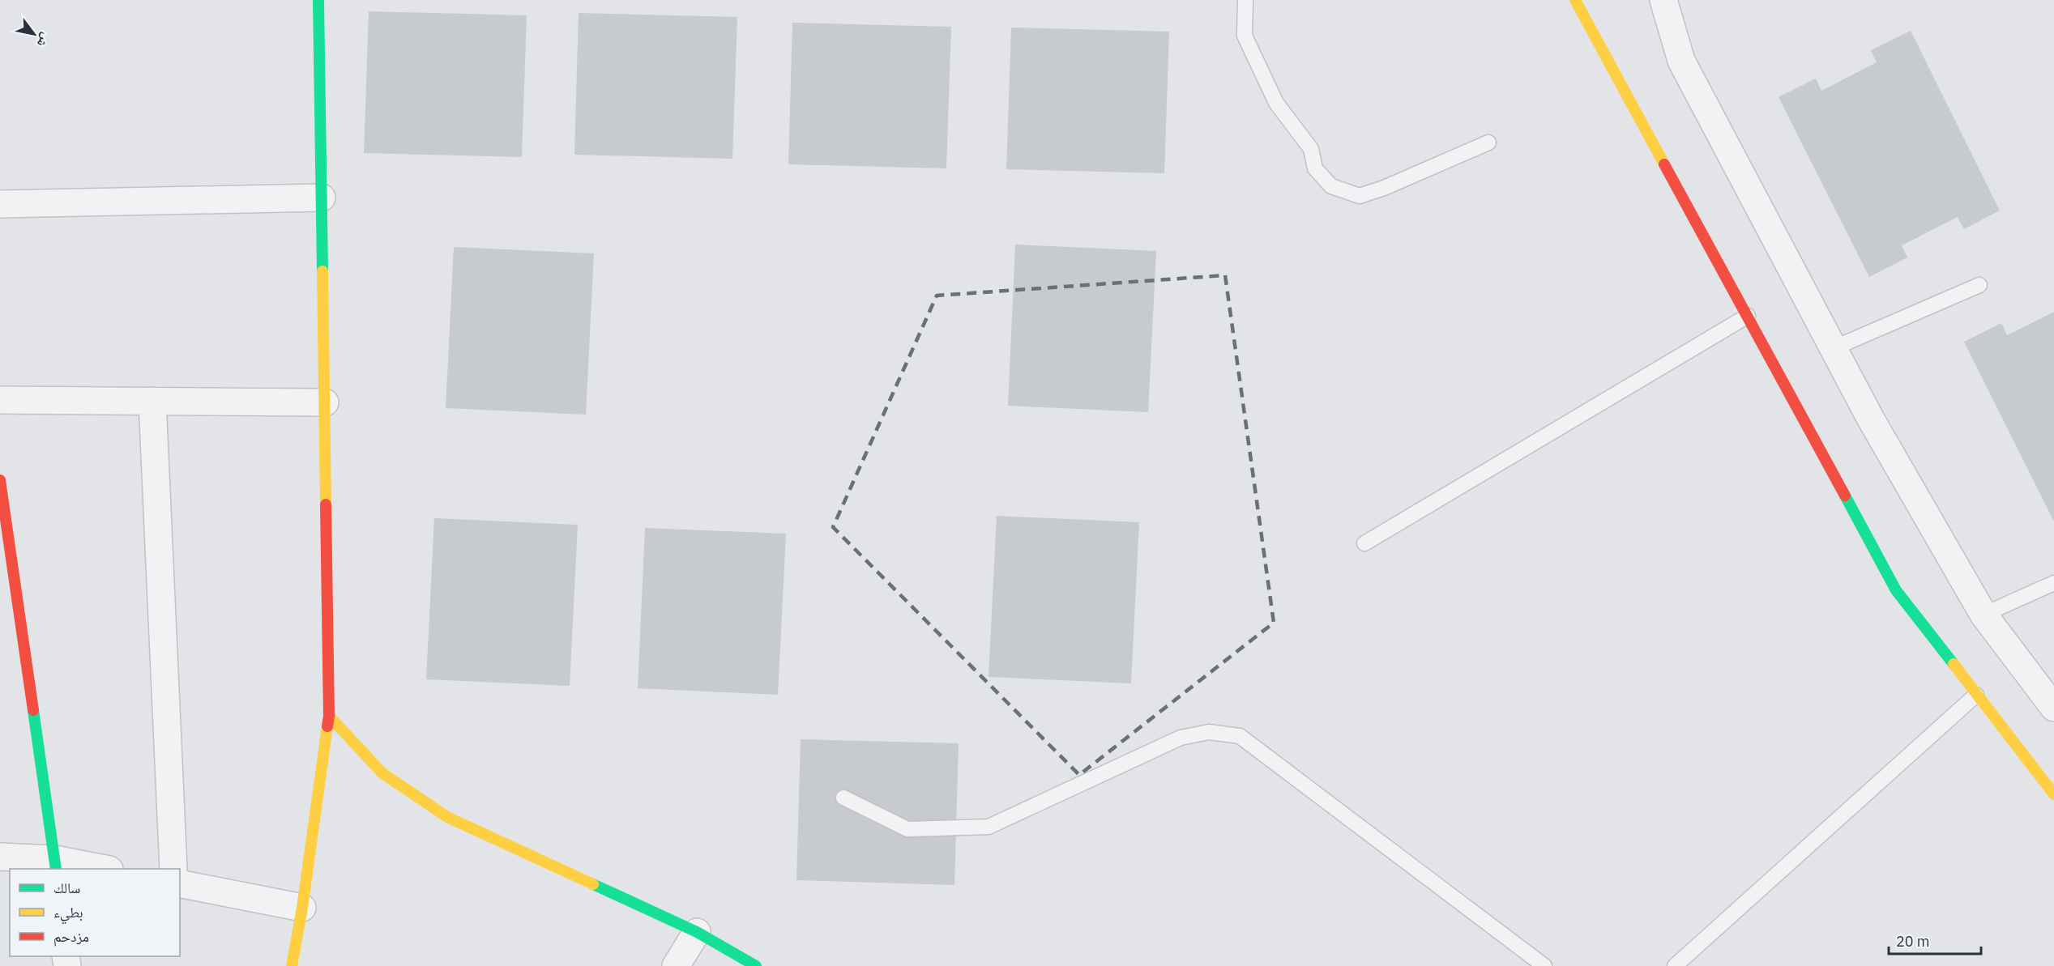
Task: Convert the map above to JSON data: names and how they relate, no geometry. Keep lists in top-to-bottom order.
{
  "legend": ["سالك", "بطيء", "مزدحم"],
  "scale_bar": "20 m",
  "north": "bottom right"
}
